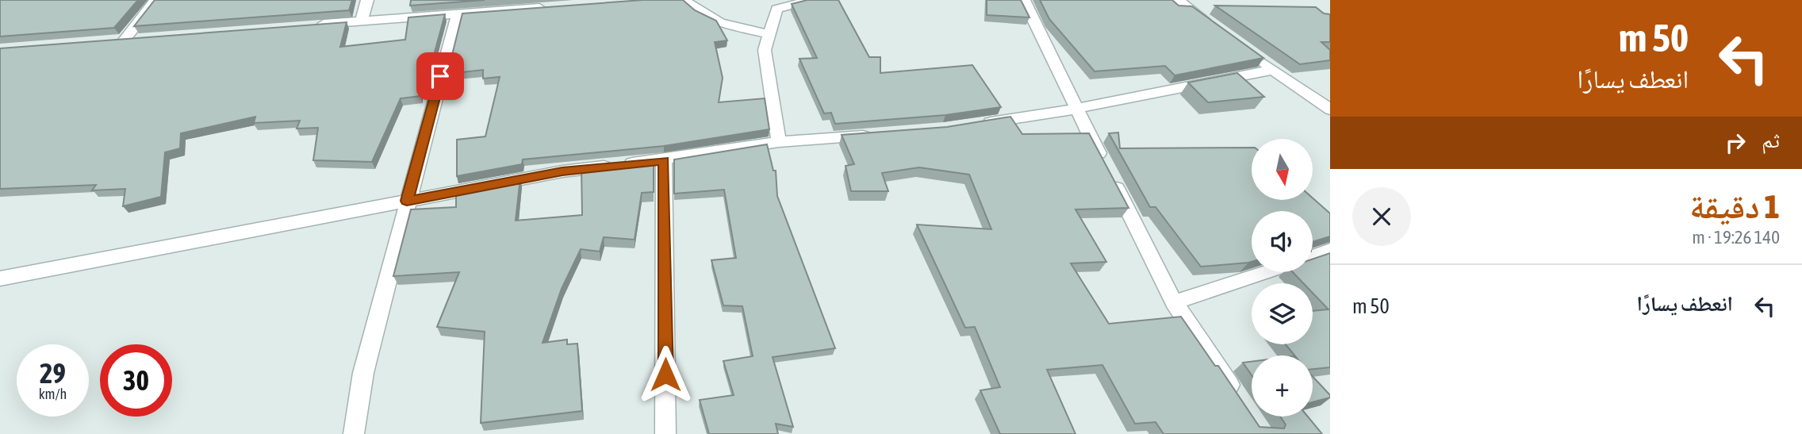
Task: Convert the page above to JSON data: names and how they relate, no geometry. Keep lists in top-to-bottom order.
{
  "north": "bottom",
  "page": {
    "turn": ["50 m", "انعطف يسارًا"],
    "then": "ثم",
    "map_buttons": "+",
    "heading": ["1 دقيقة", "140 m · 19:26"],
    "list": [
      {
        "name": "انعطف يسارًا",
        "value": "50 m"
      }
    ],
    "speed": "29 km/h",
    "limit": "30"
  }
}
